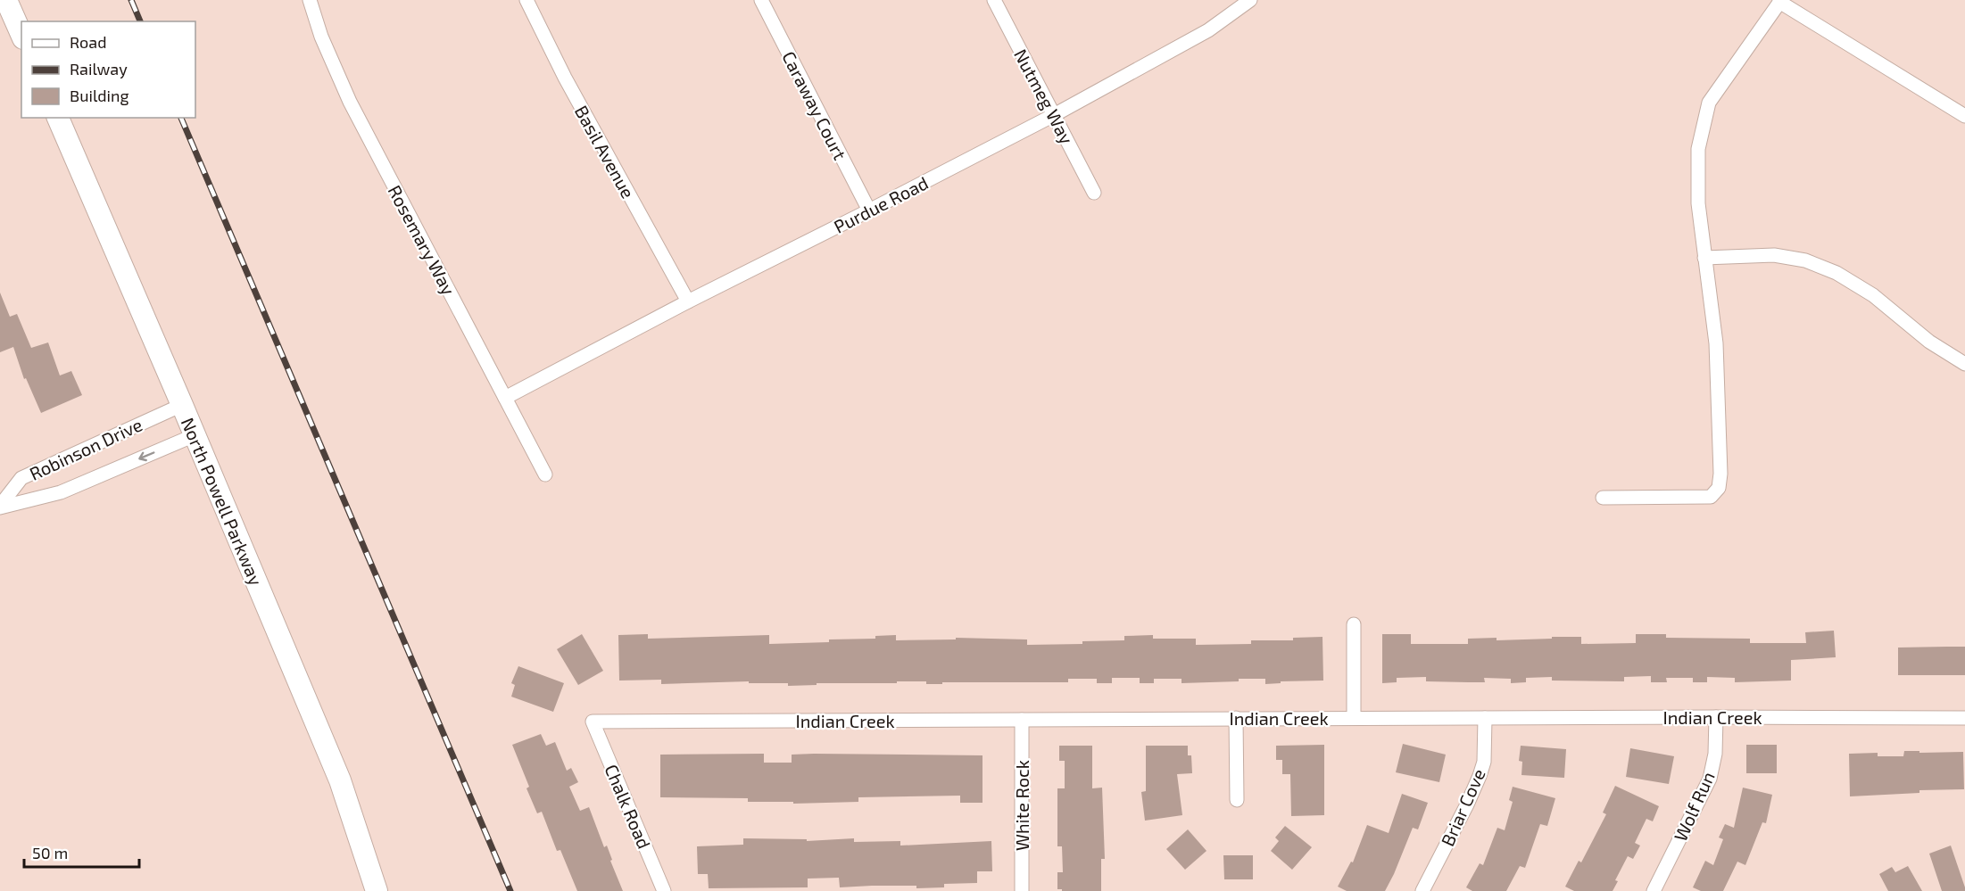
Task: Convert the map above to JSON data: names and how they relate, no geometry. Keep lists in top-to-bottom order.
{
  "streets": {
    "main road": ["North Powell Parkway"],
    "street": [
      "Nutmeg Way",
      "Caraway Court",
      "Basil Avenue",
      "Purdue Road",
      "Rosemary Way",
      "Robinson Drive",
      "Indian Creek",
      "White Rock",
      "Chalk Road",
      "Wolf Run",
      "Briar Cove"
    ]
  },
  "crossings": [
    ["Nutmeg Way", "Purdue Road"],
    ["Caraway Court", "Purdue Road"],
    ["Basil Avenue", "Purdue Road"],
    ["Purdue Road", "Rosemary Way"],
    ["Robinson Drive", "North Powell Parkway"],
    ["Indian Creek", "White Rock"],
    ["Indian Creek", "Chalk Road"],
    ["Indian Creek", "Wolf Run"],
    ["Indian Creek", "Briar Cove"]
  ],
  "legend": ["Road", "Railway", "Building"],
  "scale_bar": "50 m"
}
